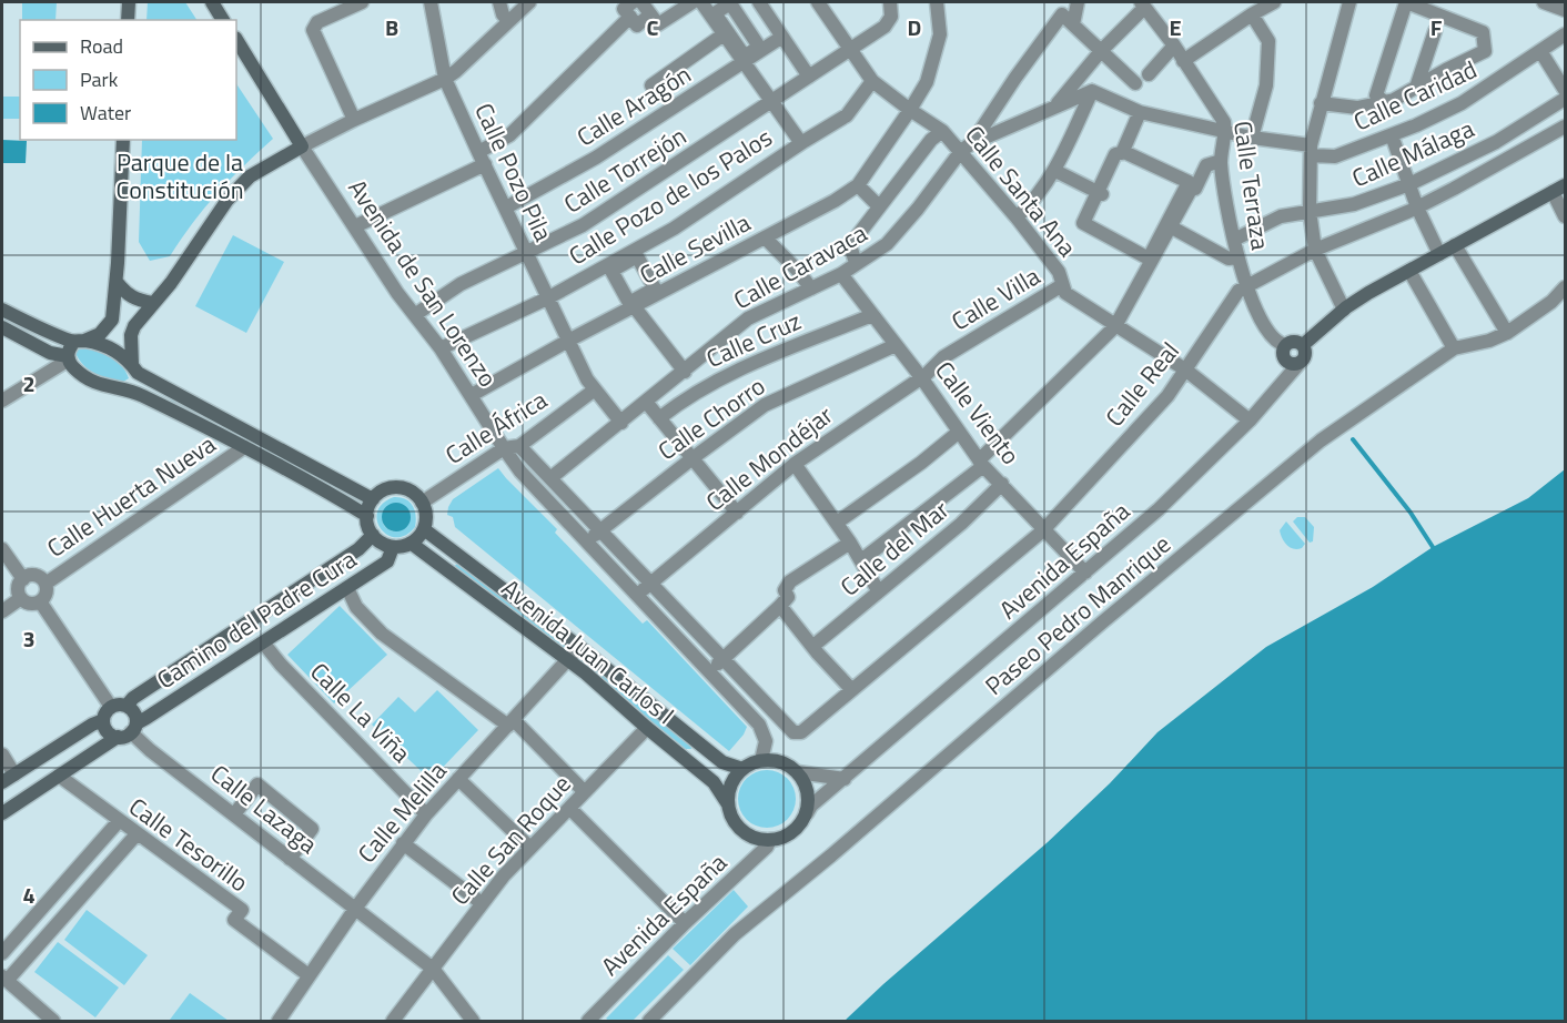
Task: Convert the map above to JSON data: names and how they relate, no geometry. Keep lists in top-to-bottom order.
{
  "streets": {
    "main road": ["Avenida de San Lorenzo", "Camino del Padre Cura", "Avenida Juan Carlos I"],
    "street": [
      "Calle Caridad",
      "Calle Aragón",
      "Calle Málaga",
      "Calle Torrejón",
      "Calle Pozo Pila",
      "Calle Terraza",
      "Calle Santa Ana",
      "Calle Pozo de los Palos",
      "Calle Sevilla",
      "Calle Caravaca",
      "Calle Villa",
      "Calle Cruz",
      "Calle Real",
      "Calle Viento",
      "Calle Chorro",
      "Calle África",
      "Calle Mondéjar",
      "Calle Huerta Nueva",
      "Calle del Mar",
      "Avenida España",
      "Paseo Pedro Manrique",
      "Calle La Viña",
      "Calle Lazaga",
      "Calle Melilla",
      "Calle San Roque",
      "Calle Tesorillo"
    ]
  },
  "crossings": [
    ["Calle Caridad", "Calle Terraza"],
    ["Calle Aragón", "Calle Pozo Pila"],
    ["Calle Málaga", "Calle Terraza"],
    ["Calle Torrejón", "Calle Pozo Pila"],
    ["Calle Torrejón", "Calle Santa Ana"],
    ["Calle Torrejón", "Avenida de San Lorenzo"],
    ["Calle Pozo Pila", "Calle Pozo de los Palos"],
    ["Calle Pozo Pila", "Calle Sevilla"],
    ["Calle Pozo Pila", "Calle Caravaca"],
    ["Calle Pozo Pila", "Calle África"],
    ["Calle Terraza", "Calle Real"],
    ["Calle Terraza", "Avenida España"],
    ["Calle Santa Ana", "Calle Pozo de los Palos"],
    ["Calle Santa Ana", "Calle Sevilla"],
    ["Calle Santa Ana", "Calle Caravaca"],
    ["Calle Santa Ana", "Calle Villa"],
    ["Calle Santa Ana", "Calle Real"],
    ["Calle Santa Ana", "Avenida España"],
    ["Calle Pozo de los Palos", "Avenida de San Lorenzo"],
    ["Calle Sevilla", "Avenida de San Lorenzo"],
    ["Calle Caravaca", "Calle Viento"],
    ["Avenida de San Lorenzo", "Calle África"],
    ["Avenida de San Lorenzo", "Avenida España"],
    ["Avenida de San Lorenzo", "Avenida Juan Carlos I"],
    ["Calle Villa", "Calle Viento"],
    ["Calle Villa", "Calle Mondéjar"],
    ["Calle Cruz", "Calle Viento"],
    ["Calle Real", "Calle Viento"],
    ["Calle Viento", "Calle Chorro"],
    ["Calle Viento", "Calle Mondéjar"],
    ["Calle Viento", "Calle del Mar"],
    ["Calle Viento", "Avenida España"],
    ["Calle África", "Camino del Padre Cura"],
    ["Calle África", "Avenida Juan Carlos I"],
    ["Avenida España", "Avenida Juan Carlos I"],
    ["Camino del Padre Cura", "Avenida Juan Carlos I"],
    ["Camino del Padre Cura", "Calle La Viña"],
    ["Camino del Padre Cura", "Calle Lazaga"],
    ["Camino del Padre Cura", "Calle Tesorillo"],
    ["Avenida Juan Carlos I", "Calle Melilla"],
    ["Avenida Juan Carlos I", "Calle San Roque"],
    ["Calle La Viña", "Calle Melilla"],
    ["Calle Lazaga", "Calle Melilla"],
    ["Calle Lazaga", "Calle San Roque"],
    ["Calle Melilla", "Calle Tesorillo"]
  ],
  "parks": ["Parque de la Constitución"],
  "legend": ["Road", "Park", "Water"],
  "grid": {
    "columns": [
      "B",
      "C",
      "D",
      "E",
      "F"
    ],
    "rows": ["2", "3", "4"]
  }
}
